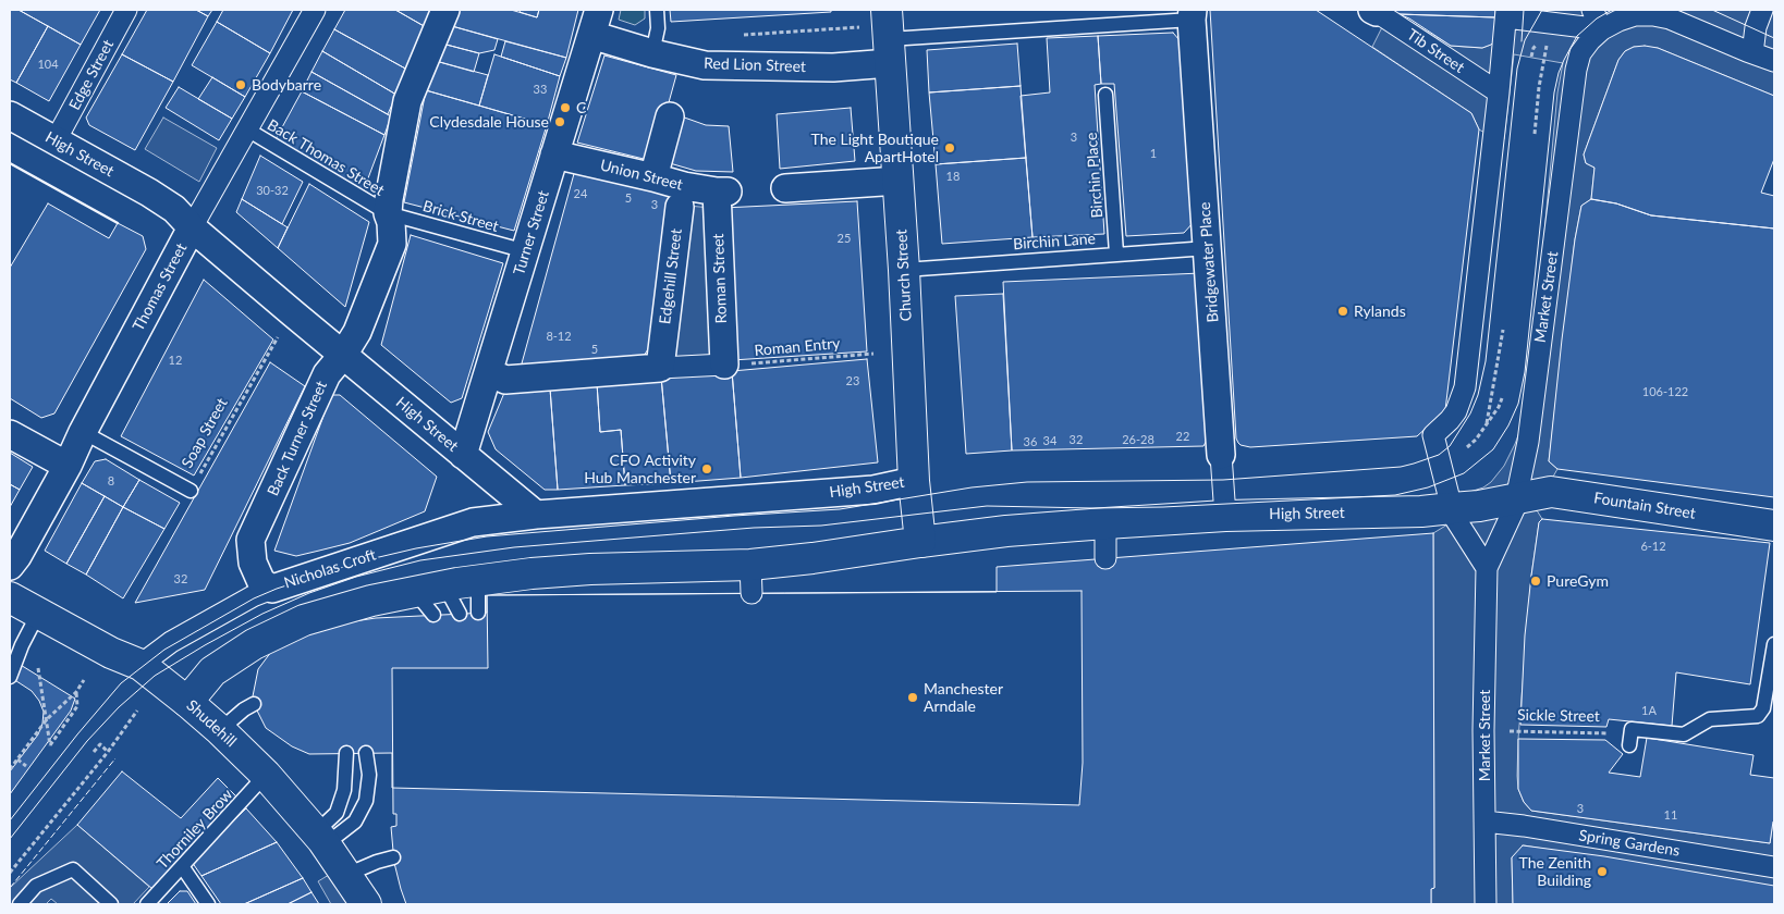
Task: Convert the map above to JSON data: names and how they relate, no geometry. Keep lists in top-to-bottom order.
{
  "streets": {
    "main road": [
      "High Street",
      "Church Street",
      "Fountain Street",
      "Shudehill"
    ],
    "street": [
      "Tib Street",
      "Red Lion Street",
      "Edge Street",
      "Union Street",
      "Turner Street",
      "Bridgewater Place",
      "Edgehill Street",
      "Roman Street",
      "Thomas Street",
      "Market Street",
      "Back Turner Street",
      "Nicholas Croft",
      "Spring Gardens"
    ],
    "lane": [
      "Back Thomas Street",
      "Birchin Place",
      "Brick Street",
      "Birchin Lane",
      "Soap Street",
      "Thorniley Brow"
    ],
    "path": ["Roman Entry", "Sickle Street"]
  },
  "crossings": [
    ["Red Lion Street", "Turner Street"],
    ["Red Lion Street", "Church Street"],
    ["Edge Street", "High Street"],
    ["High Street", "Turner Street"],
    ["High Street", "Bridgewater Place"],
    ["High Street", "Church Street"],
    ["High Street", "Thomas Street"],
    ["High Street", "Market Street"],
    ["High Street", "Soap Street"],
    ["High Street", "Back Turner Street"],
    ["High Street", "Fountain Street"],
    ["High Street", "Nicholas Croft"],
    ["Back Thomas Street", "Brick Street"],
    ["Back Thomas Street", "Thomas Street"],
    ["Back Thomas Street", "Back Turner Street"],
    ["Union Street", "Turner Street"],
    ["Union Street", "Edgehill Street"],
    ["Union Street", "Roman Street"],
    ["Birchin Place", "Birchin Lane"],
    ["Brick Street", "Turner Street"],
    ["Brick Street", "Back Turner Street"],
    ["Birchin Lane", "Bridgewater Place"],
    ["Birchin Lane", "Church Street"],
    ["Roman Street", "Roman Entry"],
    ["Thomas Street", "Soap Street"],
    ["Market Street", "Fountain Street"],
    ["Market Street", "Sickle Street"],
    ["Market Street", "Spring Gardens"],
    ["Back Turner Street", "Nicholas Croft"],
    ["Nicholas Croft", "Shudehill"],
    ["Shudehill", "Thorniley Brow"]
  ],
  "places": [
    "Bodybarre",
    "C",
    "Clydesdale House",
    "The Light Boutique ApartHotel",
    "Rylands",
    "CFO Activity Hub Manchester",
    "PureGym",
    "Manchester Arndale",
    "The Zenith Building"
  ],
  "house_numbers": [
    "104",
    "33",
    "3",
    "1",
    "18",
    "30-32",
    "24",
    "5",
    "3",
    "25",
    "8-12",
    "5",
    "12",
    "23",
    "106-122",
    "22",
    "32",
    "26-28",
    "34",
    "36",
    "8",
    "6-12",
    "32",
    "1A",
    "3",
    "11"
  ]
}
